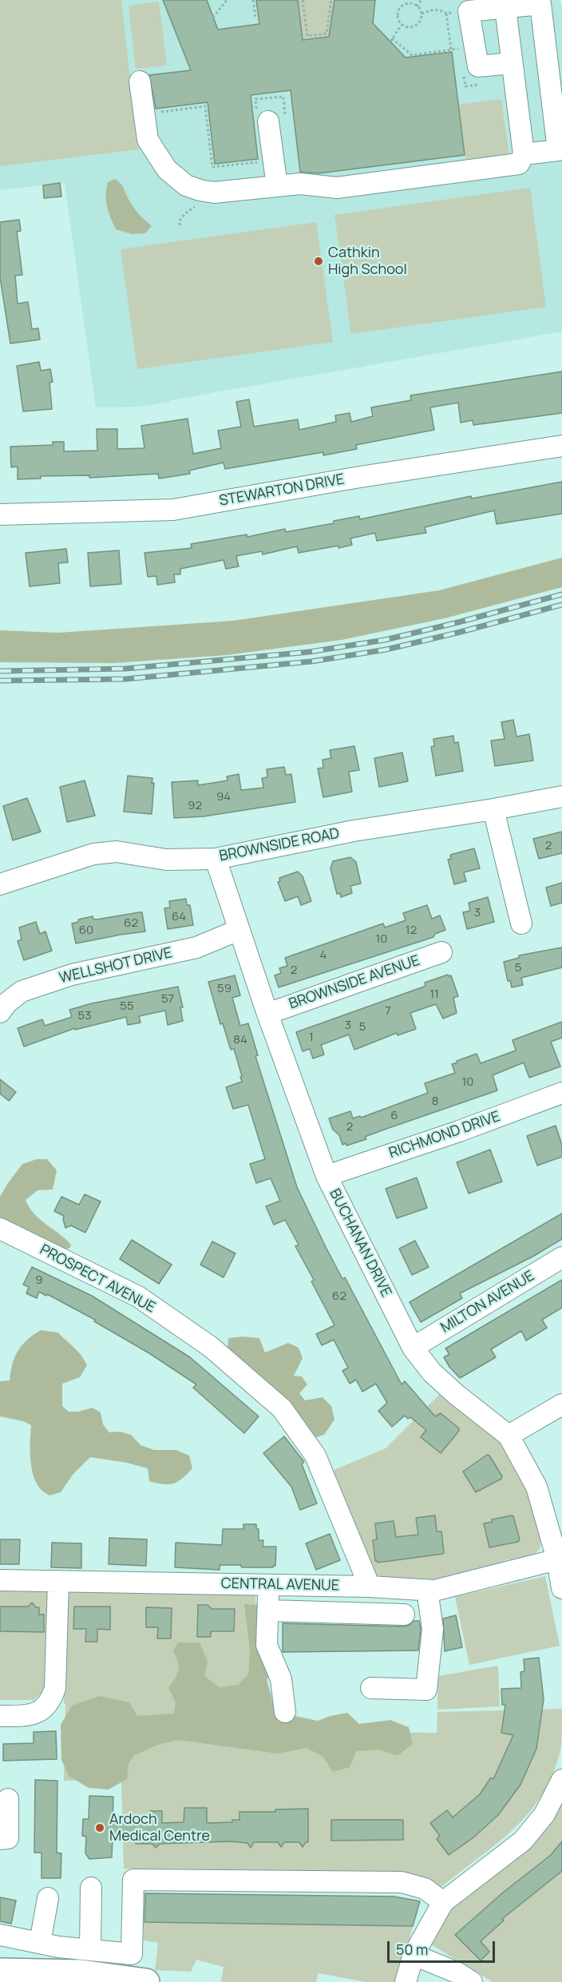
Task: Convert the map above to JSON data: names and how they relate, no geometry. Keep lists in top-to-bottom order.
{
  "streets": {
    "street": [
      "STEWARTON DRIVE",
      "BROWNSIDE ROAD",
      "WELLSHOT DRIVE",
      "BROWNSIDE AVENUE",
      "RICHMOND DRIVE",
      "BUCHANAN DRIVE",
      "PROSPECT AVENUE",
      "MILTON AVENUE",
      "CENTRAL AVENUE"
    ]
  },
  "crossings": [
    ["BROWNSIDE ROAD", "BUCHANAN DRIVE"],
    ["WELLSHOT DRIVE", "BUCHANAN DRIVE"],
    ["BROWNSIDE AVENUE", "BUCHANAN DRIVE"],
    ["RICHMOND DRIVE", "BUCHANAN DRIVE"],
    ["BUCHANAN DRIVE", "MILTON AVENUE"],
    ["BUCHANAN DRIVE", "CENTRAL AVENUE"],
    ["PROSPECT AVENUE", "CENTRAL AVENUE"]
  ],
  "places": ["Cathkin High School", "Ardoch Medical Centre"],
  "house_numbers": [
    "94",
    "92",
    "2",
    "3",
    "64",
    "62",
    "60",
    "12",
    "10",
    "4",
    "5",
    "2",
    "59",
    "11",
    "57",
    "55",
    "7",
    "53",
    "3",
    "5",
    "1",
    "84",
    "10",
    "8",
    "6",
    "2",
    "9",
    "62"
  ],
  "scale_bar": "50 m"
}
